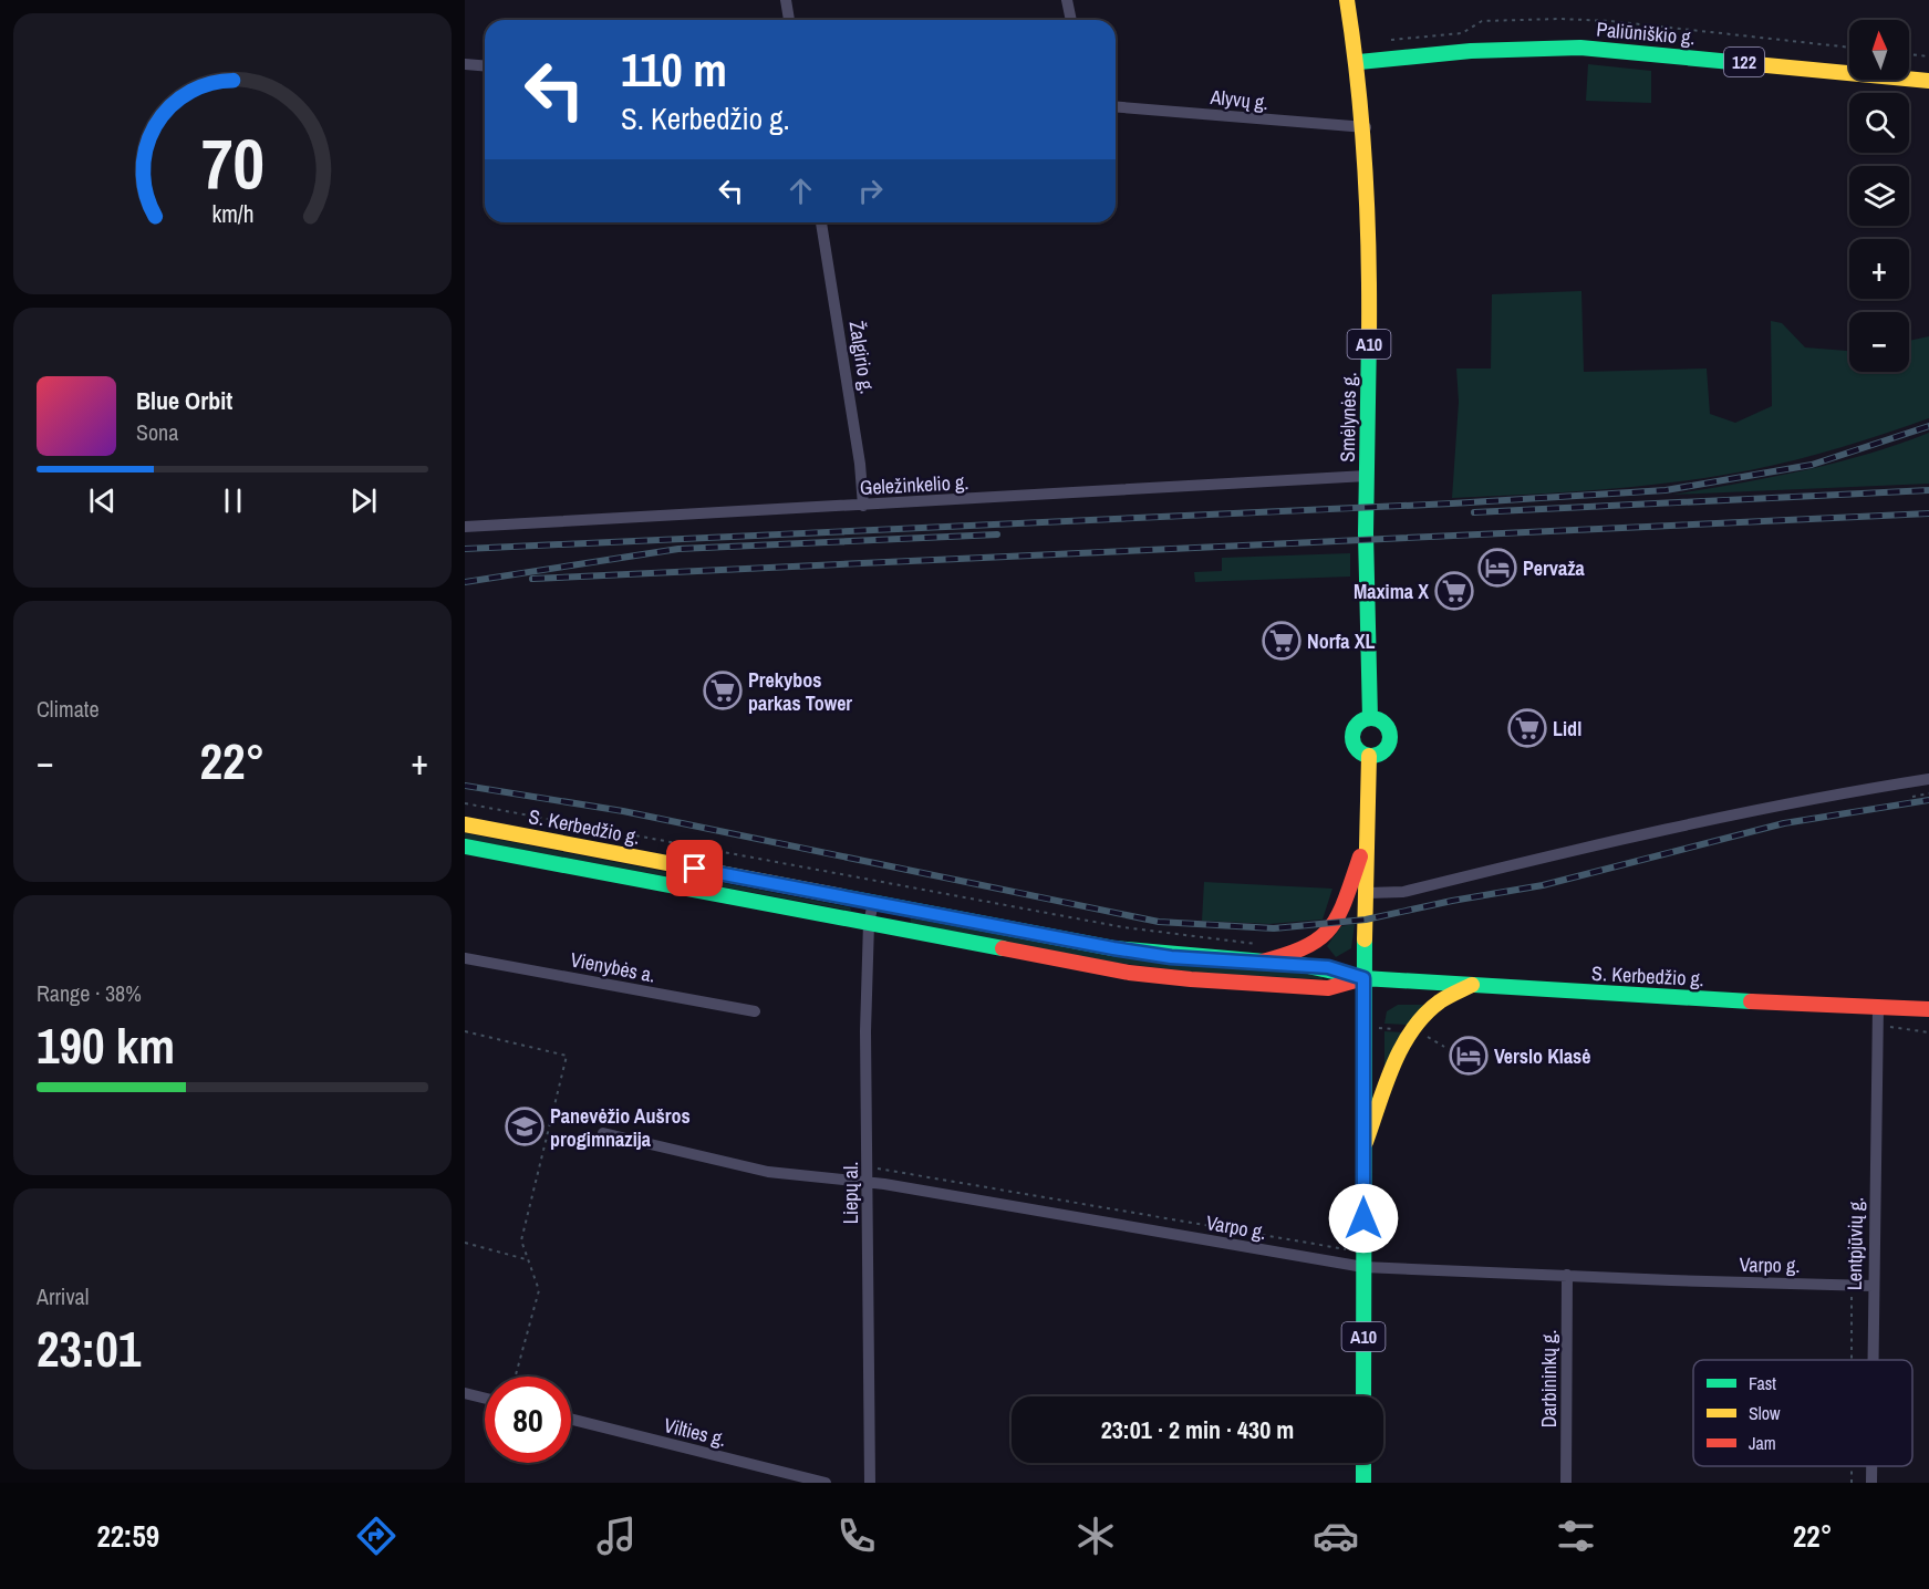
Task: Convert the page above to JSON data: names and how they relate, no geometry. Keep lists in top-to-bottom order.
{
  "streets": {
    "main road": [
      "Paliūniškio g.",
      "122",
      "A10",
      "Smėlynės g.",
      "S. Kerbedžio g."
    ],
    "street": [
      "Alyvų g.",
      "Žalgirio g.",
      "Geležinkelio g.",
      "Vienybės a.",
      "Liepų al.",
      "Varpo g.",
      "Lentpjūvių g.",
      "Darbininkų g.",
      "Vilties g."
    ]
  },
  "crossings": [
    ["Paliūniškio g.", "Smėlynės g."],
    ["Alyvų g.", "Smėlynės g."],
    ["A10", "Smėlynės g."],
    ["A10", "S. Kerbedžio g."],
    ["A10", "Varpo g."],
    ["Žalgirio g.", "Geležinkelio g."],
    ["Smėlynės g.", "Geležinkelio g."],
    ["S. Kerbedžio g.", "Liepų al."],
    ["S. Kerbedžio g.", "Lentpjūvių g."],
    ["Liepų al.", "Varpo g."],
    ["Varpo g.", "Lentpjūvių g."],
    ["Varpo g.", "Darbininkų g."]
  ],
  "places": {
    "hotel": ["Pervaža", "Verslo Klasė"],
    "supermarket": [
      "Maxima X",
      "Norfa XL",
      "Prekybos parkas Tower",
      "Lidl"
    ],
    "school or university": ["Panevėžio Aušros progimnazija"]
  },
  "legend": ["Fast", "Slow", "Jam"],
  "north": "top",
  "page": {
    "map_buttons": ["+", "−"],
    "turn": ["110 m", "S. Kerbedžio g."],
    "song": ["Blue Orbit", "Sona"],
    "tile": [
      "Climate",
      ["Range · 38%", "190 km"],
      ["Arrival", "23:01"]
    ],
    "heat": ["−", "22°", "+"],
    "limit": "80",
    "trip": "23:01 · 2 min · 430 m",
    "tabs": ["22:59", "22°"],
    "gauge": ["70", "km/h"]
  }
}
